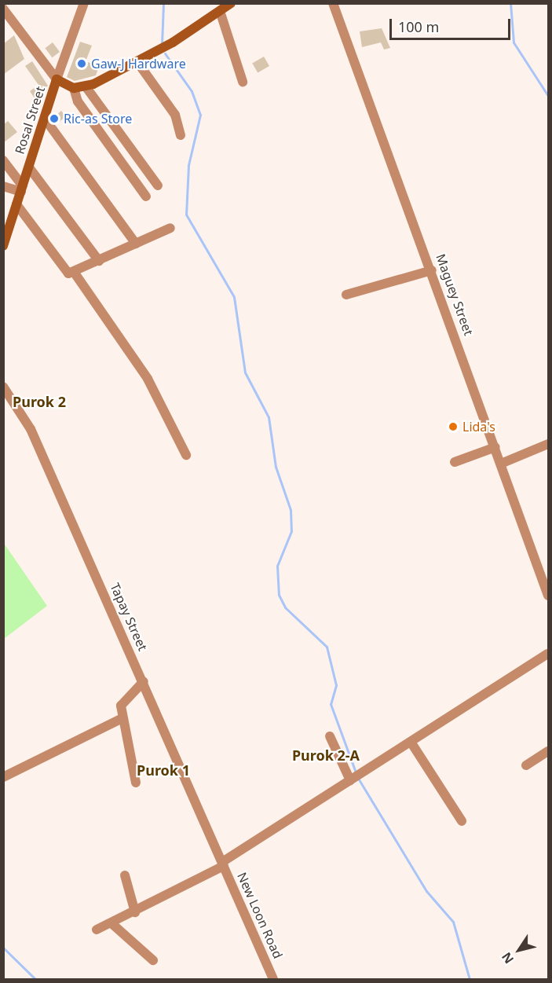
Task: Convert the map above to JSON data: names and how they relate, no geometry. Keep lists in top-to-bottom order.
{
  "streets": {
    "street": [
      "Rosal Street",
      "Maguey Street",
      "Tapay Street",
      "New Loon Road"
    ]
  },
  "crossings": [
    ["Tapay Street", "New Loon Road"]
  ],
  "districts": ["Purok 2", "Purok 2-A", "Purok 1"],
  "places": ["Gaw-J Hardware", "Ric-as Store", "Lida's"],
  "scale_bar": "100 m",
  "north": "bottom left"
}
